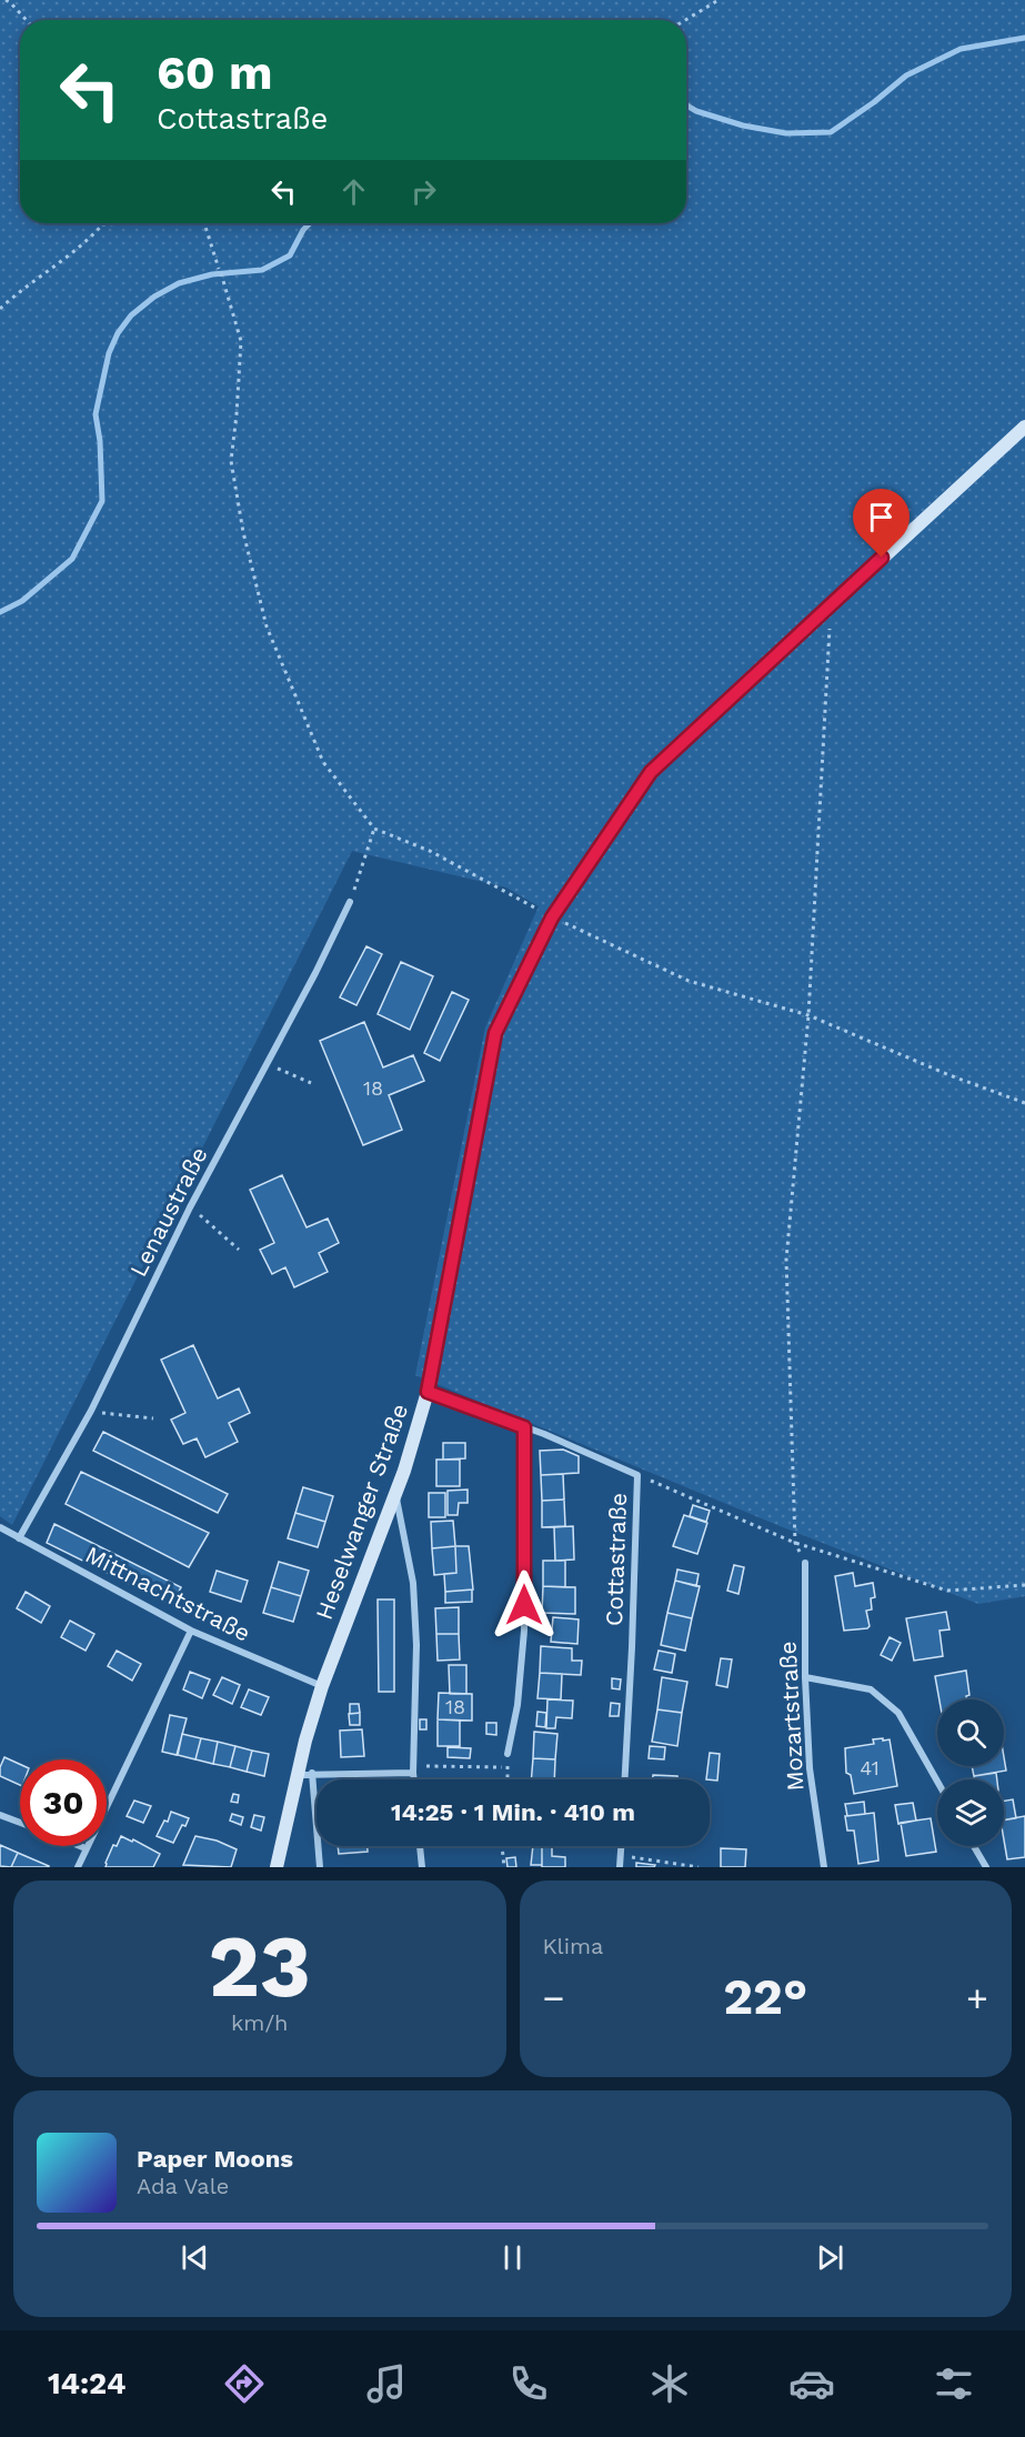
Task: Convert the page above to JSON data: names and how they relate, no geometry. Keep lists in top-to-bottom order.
{
  "streets": {
    "street": [
      "Lenaustraße",
      "Heselwanger Straße",
      "Cottastraße",
      "Mittnachtstraße",
      "Mozartstraße"
    ]
  },
  "crossings": [
    ["Lenaustraße", "Mittnachtstraße"],
    ["Heselwanger Straße", "Cottastraße"],
    ["Heselwanger Straße", "Mittnachtstraße"]
  ],
  "house_numbers": ["18", "18", "41"],
  "page": {
    "turn": ["60 m", "Cottastraße"],
    "limit": "30",
    "trip": "14:25 · 1 Min. · 410 m",
    "tile": [
      ["23", "km/h"],
      "Klima"
    ],
    "heat": ["−", "22°", "+"],
    "song": ["Paper Moons", "Ada Vale"],
    "tabs": "14:24"
  }
}
